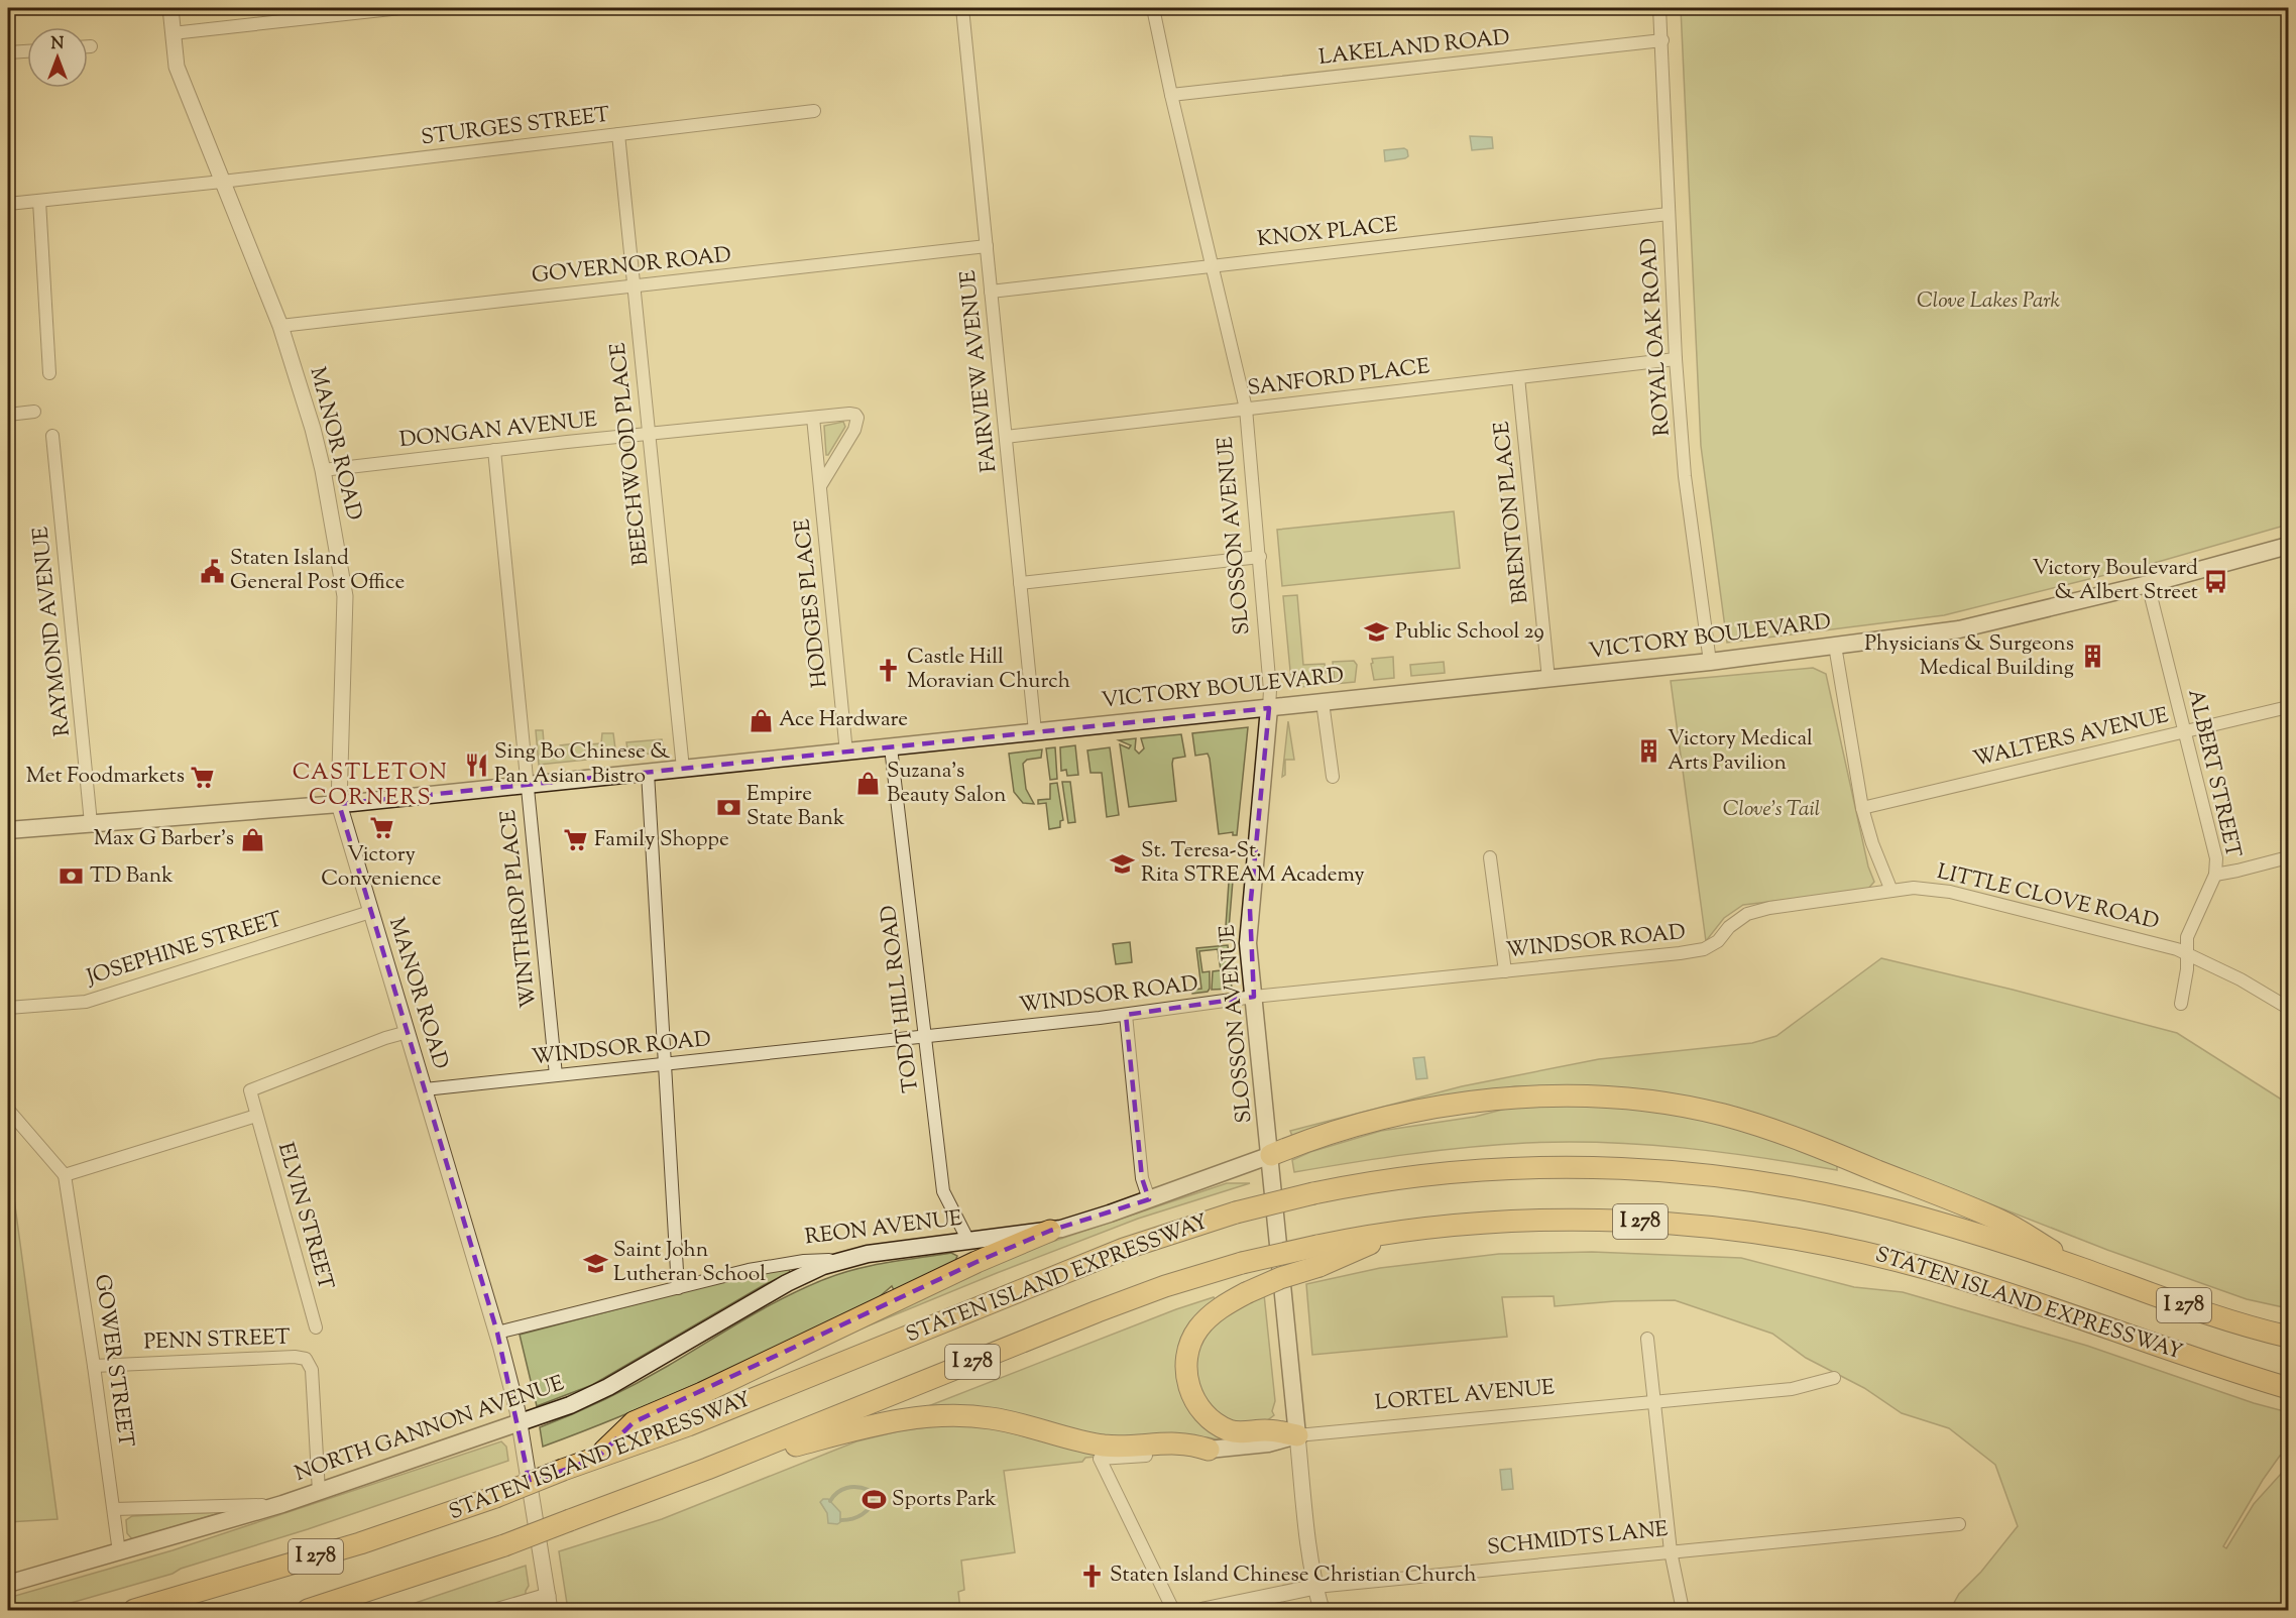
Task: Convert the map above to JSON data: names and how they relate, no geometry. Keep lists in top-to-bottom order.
{
  "streets": {
    "highway": ["I 278", "STATEN ISLAND EXPRESSWAY"],
    "main road": [
      "SLOSSON AVENUE",
      "VICTORY BOULEVARD",
      "REON AVENUE",
      "LORTEL AVENUE",
      "NORTH GANNON AVENUE"
    ],
    "street": [
      "LAKELAND ROAD",
      "STURGES STREET",
      "KNOX PLACE",
      "GOVERNOR ROAD",
      "ROYAL OAK ROAD",
      "FAIRVIEW AVENUE",
      "SANFORD PLACE",
      "DONGAN AVENUE",
      "MANOR ROAD",
      "BEECHWOOD PLACE",
      "BRENTON PLACE",
      "HODGES PLACE",
      "RAYMOND AVENUE",
      "WALTERS AVENUE",
      "ALBERT STREET",
      "LITTLE CLOVE ROAD",
      "WINTHROP PLACE",
      "WINDSOR ROAD",
      "JOSEPHINE STREET",
      "TODT HILL ROAD",
      "ELVIN STREET",
      "PENN STREET",
      "GOWER STREET",
      "SCHMIDTS LANE"
    ]
  },
  "crossings": [
    ["LAKELAND ROAD", "ROYAL OAK ROAD"],
    ["LAKELAND ROAD", "SLOSSON AVENUE"],
    ["STURGES STREET", "MANOR ROAD"],
    ["STURGES STREET", "BEECHWOOD PLACE"],
    ["KNOX PLACE", "ROYAL OAK ROAD"],
    ["KNOX PLACE", "FAIRVIEW AVENUE"],
    ["KNOX PLACE", "SLOSSON AVENUE"],
    ["GOVERNOR ROAD", "FAIRVIEW AVENUE"],
    ["GOVERNOR ROAD", "MANOR ROAD"],
    ["GOVERNOR ROAD", "BEECHWOOD PLACE"],
    ["ROYAL OAK ROAD", "SANFORD PLACE"],
    ["ROYAL OAK ROAD", "VICTORY BOULEVARD"],
    ["FAIRVIEW AVENUE", "SANFORD PLACE"],
    ["FAIRVIEW AVENUE", "VICTORY BOULEVARD"],
    ["SANFORD PLACE", "BRENTON PLACE"],
    ["SANFORD PLACE", "SLOSSON AVENUE"],
    ["DONGAN AVENUE", "MANOR ROAD"],
    ["DONGAN AVENUE", "BEECHWOOD PLACE"],
    ["DONGAN AVENUE", "HODGES PLACE"],
    ["DONGAN AVENUE", "WINTHROP PLACE"],
    ["MANOR ROAD", "VICTORY BOULEVARD"],
    ["MANOR ROAD", "WINDSOR ROAD"],
    ["MANOR ROAD", "JOSEPHINE STREET"],
    ["MANOR ROAD", "ELVIN STREET"],
    ["MANOR ROAD", "REON AVENUE"],
    ["MANOR ROAD", "NORTH GANNON AVENUE"],
    ["BEECHWOOD PLACE", "VICTORY BOULEVARD"],
    ["BRENTON PLACE", "VICTORY BOULEVARD"],
    ["SLOSSON AVENUE", "VICTORY BOULEVARD"],
    ["SLOSSON AVENUE", "WINDSOR ROAD"],
    ["SLOSSON AVENUE", "REON AVENUE"],
    ["SLOSSON AVENUE", "LORTEL AVENUE"],
    ["SLOSSON AVENUE", "SCHMIDTS LANE"],
    ["HODGES PLACE", "VICTORY BOULEVARD"],
    ["RAYMOND AVENUE", "VICTORY BOULEVARD"],
    ["VICTORY BOULEVARD", "ALBERT STREET"],
    ["VICTORY BOULEVARD", "WINTHROP PLACE"],
    ["VICTORY BOULEVARD", "TODT HILL ROAD"],
    ["WALTERS AVENUE", "ALBERT STREET"],
    ["ALBERT STREET", "LITTLE CLOVE ROAD"],
    ["LITTLE CLOVE ROAD", "WINDSOR ROAD"],
    ["WINTHROP PLACE", "WINDSOR ROAD"],
    ["WINDSOR ROAD", "TODT HILL ROAD"],
    ["TODT HILL ROAD", "REON AVENUE"],
    ["REON AVENUE", "NORTH GANNON AVENUE"],
    ["PENN STREET", "GOWER STREET"],
    ["PENN STREET", "NORTH GANNON AVENUE"],
    ["GOWER STREET", "NORTH GANNON AVENUE"]
  ],
  "districts": ["CASTLETON CORNERS"],
  "parks": ["Clove Lakes Park", "Clove's Tail"],
  "places": {
    "public building": ["Staten Island General Post Office"],
    "bus stop": ["Victory Boulevard & Albert Street"],
    "school or university": ["Public School 29", "St. Teresa-St. Rita STREAM Academy", "Saint John Lutheran School"],
    "building": ["Physicians & Surgeons Medical Building", "Victory Medical Arts Pavilion"],
    "church": ["Castle Hill Moravian Church", "Staten Island Chinese Christian Church"],
    "shop": ["Ace Hardware", "Suzana's Beauty Salon", "Max G Barber's"],
    "restaurant": ["Sing Bo Chinese & Pan Asian Bistro"],
    "supermarket": ["Met Foodmarkets", "Victory Convenience", "Family Shoppe"],
    "bank": ["Empire State Bank", "TD Bank"],
    "sports": ["Sports Park"]
  },
  "north": "top"
}
